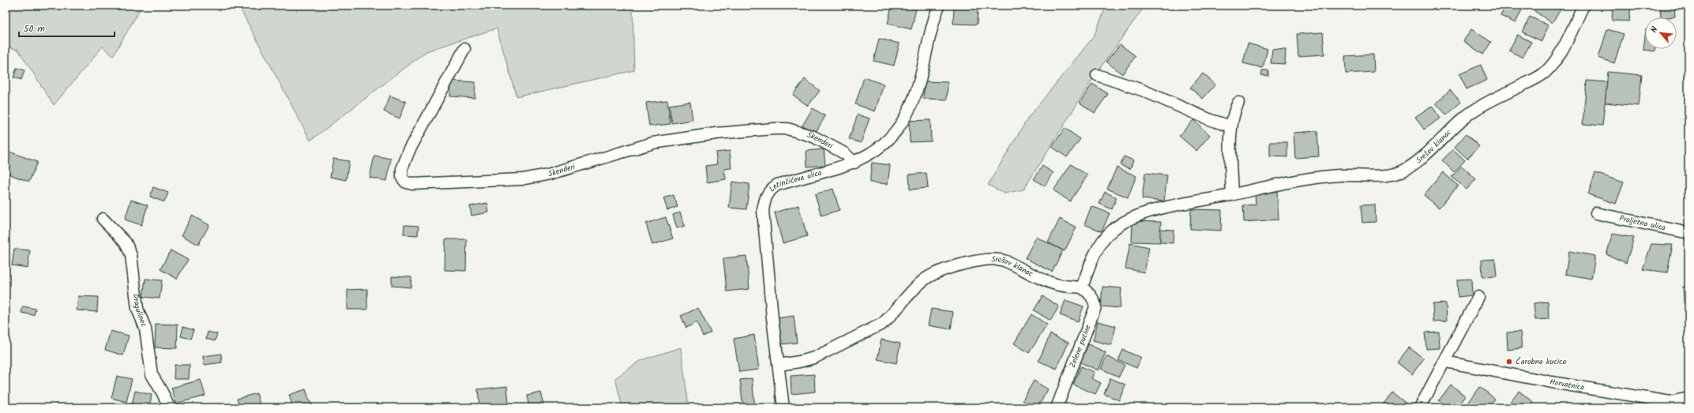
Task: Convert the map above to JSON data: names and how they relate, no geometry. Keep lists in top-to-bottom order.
{
  "streets": {
    "street": [
      "Skenderi",
      "Srešov klanac",
      "Letinčićeva ulica",
      "Proljetna ulica",
      "Dragulinec",
      "Zelene putine",
      "Horvatnica"
    ]
  },
  "crossings": [
    ["Skenderi", "Letinčićeva ulica"],
    ["Srešov klanac", "Letinčićeva ulica"],
    ["Srešov klanac", "Zelene putine"]
  ],
  "places": ["Čarobna kućica"],
  "scale_bar": "50 m",
  "north": "top left"
}
